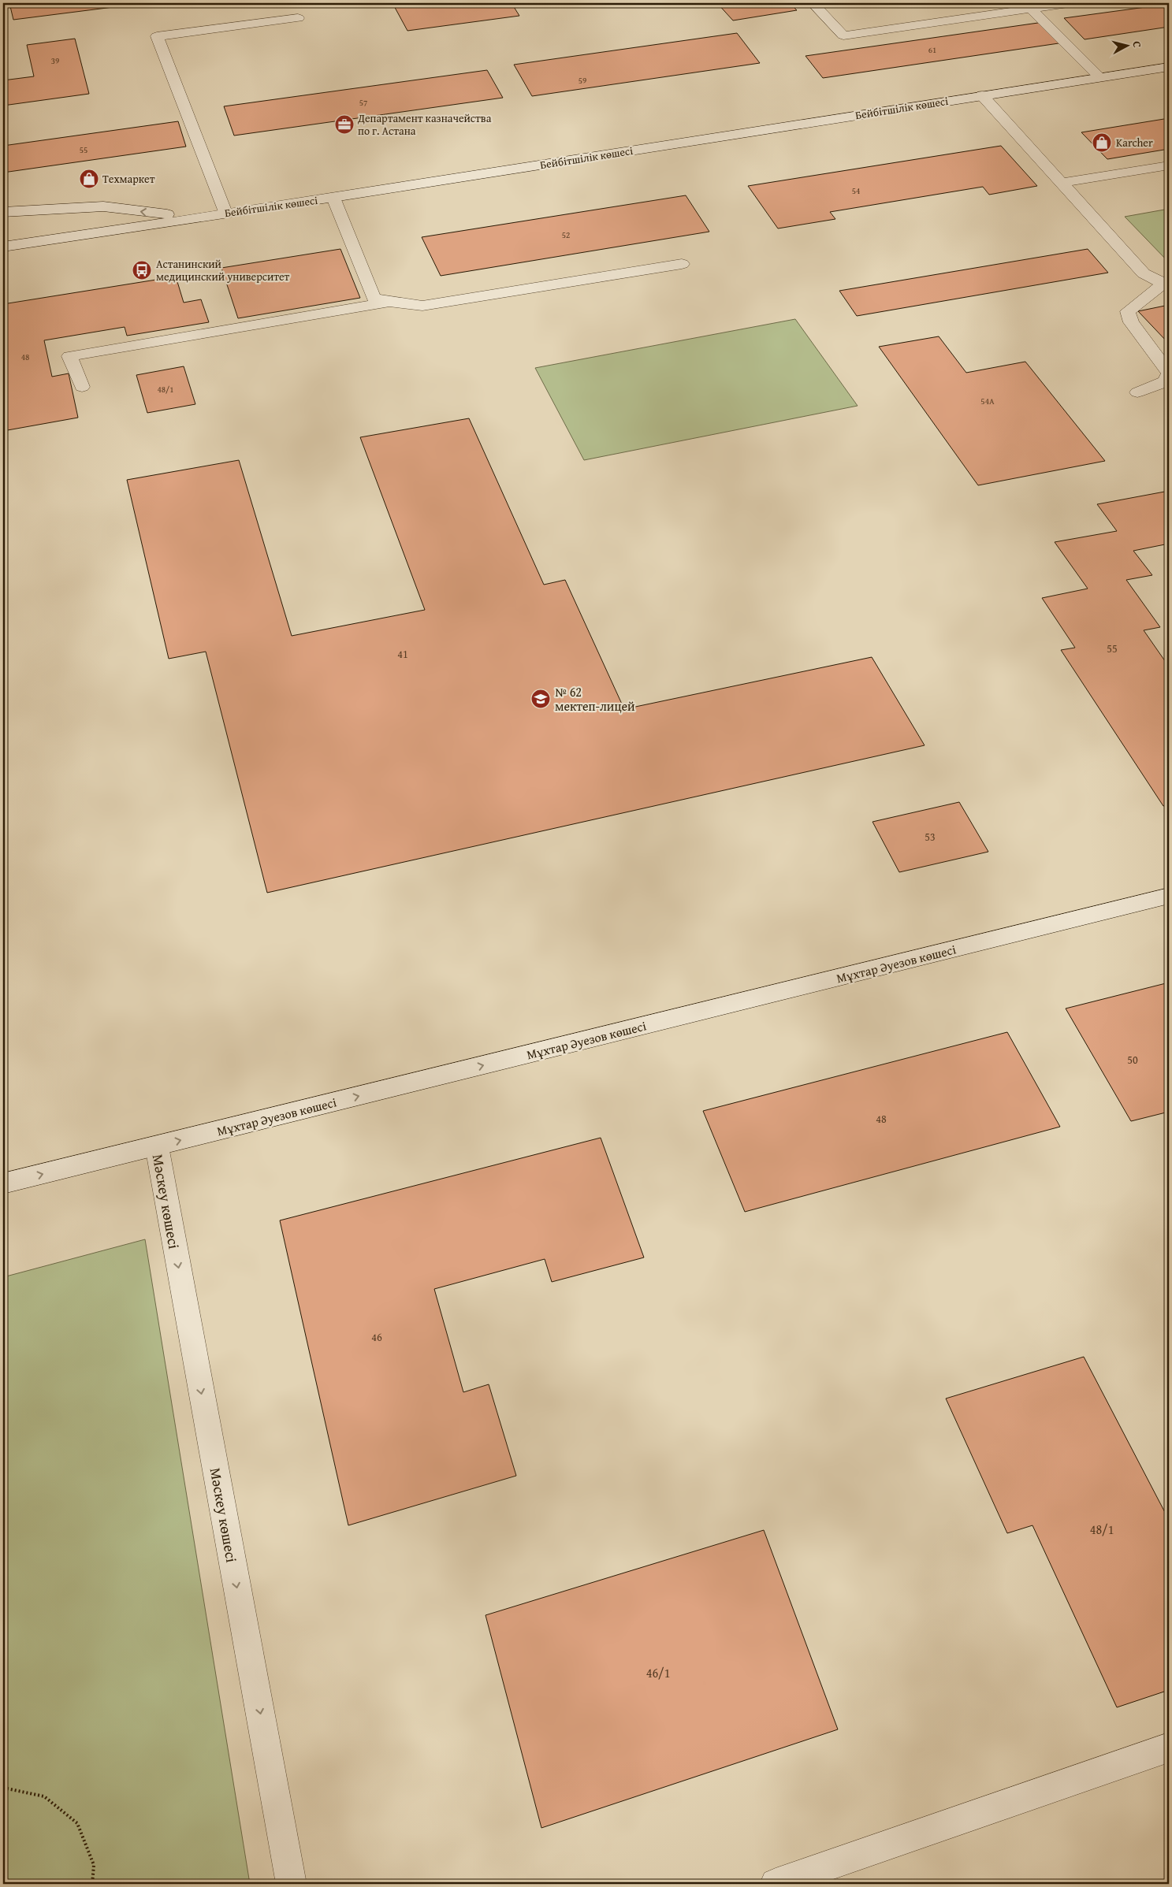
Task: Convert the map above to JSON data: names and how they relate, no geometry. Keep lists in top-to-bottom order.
{
  "streets": {
    "main road": ["Бейбітшілік көшесі", "Мұхтар Әуезов көшесі", "Мәскеу көшесі"]
  },
  "crossings": [
    ["Мұхтар Әуезов көшесі", "Мәскеу көшесі"]
  ],
  "one_way": ["Мұхтар Әуезов көшесі", "Мәскеу көшесі"],
  "places": {
    "office": ["Департамент казначейства по г. Астана"],
    "shop": ["Karcher", "Техмаркет"],
    "bus stop": ["Астанинский медицинский университет"],
    "school or university": ["№ 62 мектеп-лицей"]
  },
  "house_numbers": [
    "61",
    "39",
    "59",
    "57",
    "55",
    "54",
    "52",
    "48",
    "48/1",
    "54А",
    "55",
    "41",
    "53",
    "50",
    "48",
    "46",
    "48/1",
    "46/1"
  ],
  "north": "right"
}
